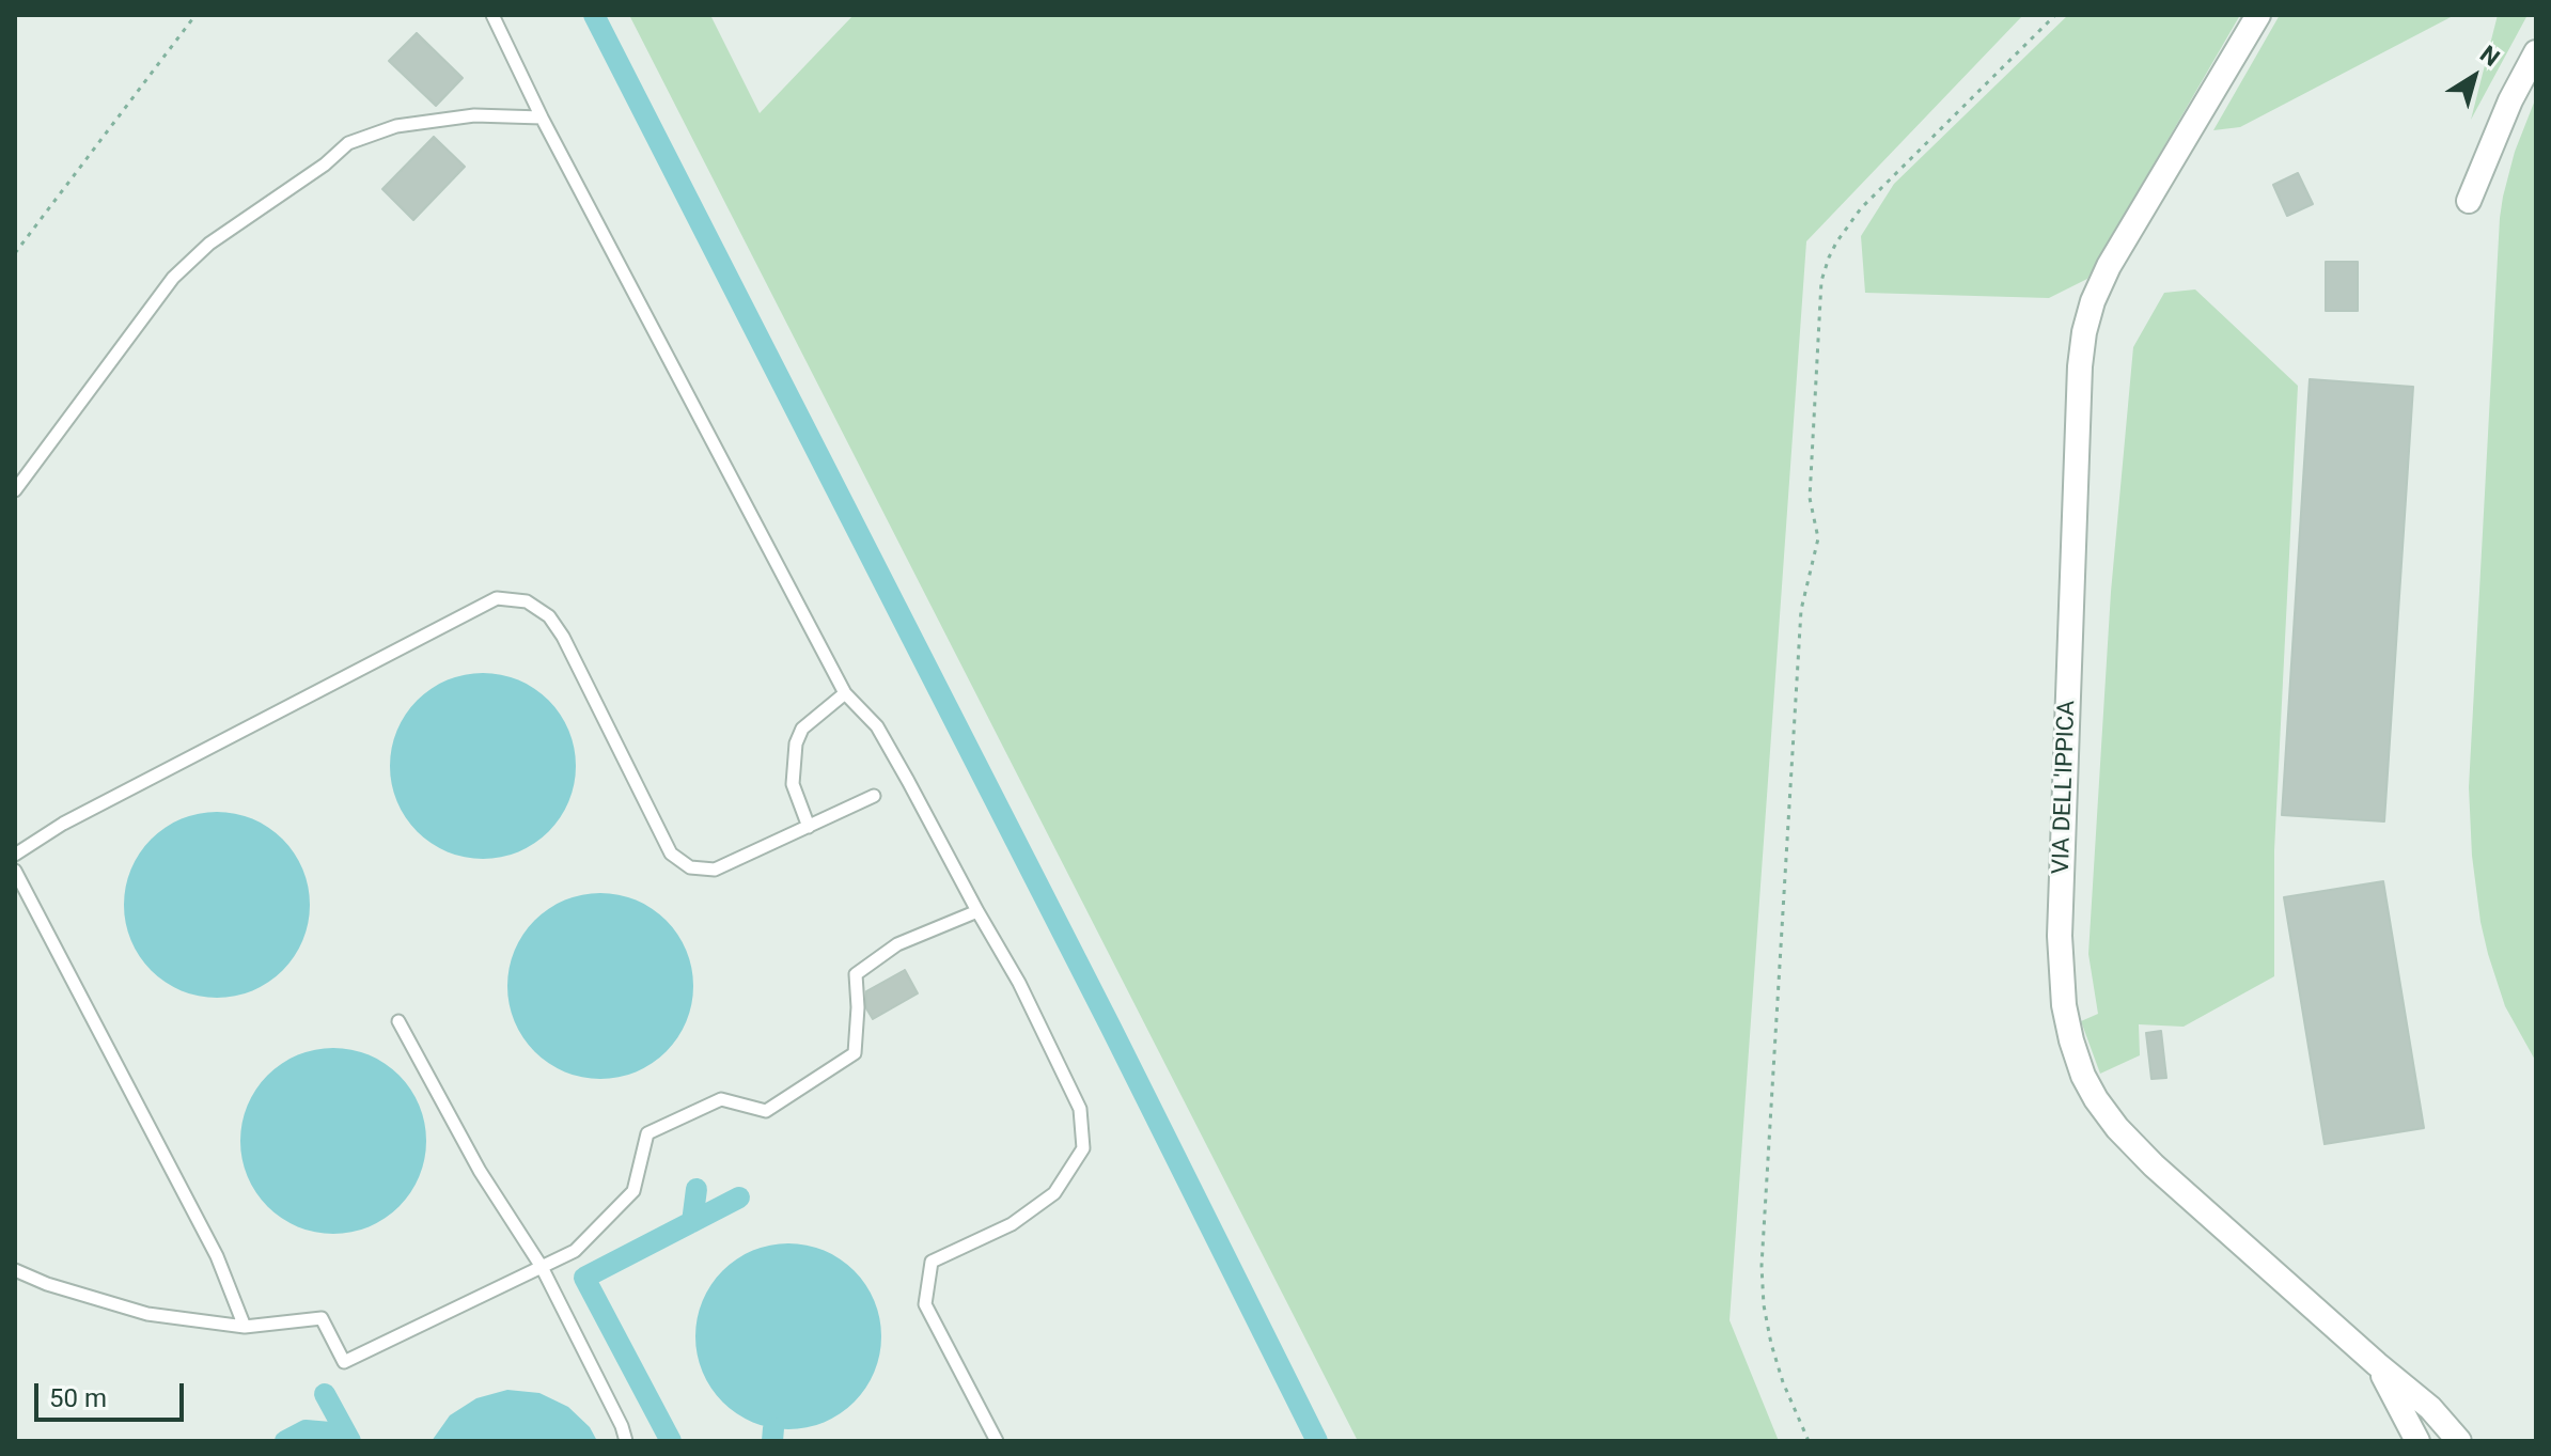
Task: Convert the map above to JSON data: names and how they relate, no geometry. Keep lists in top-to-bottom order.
{
  "streets": {
    "street": ["VIA DELL'IPPICA"]
  },
  "scale_bar": "50 m",
  "north": "top right"
}
